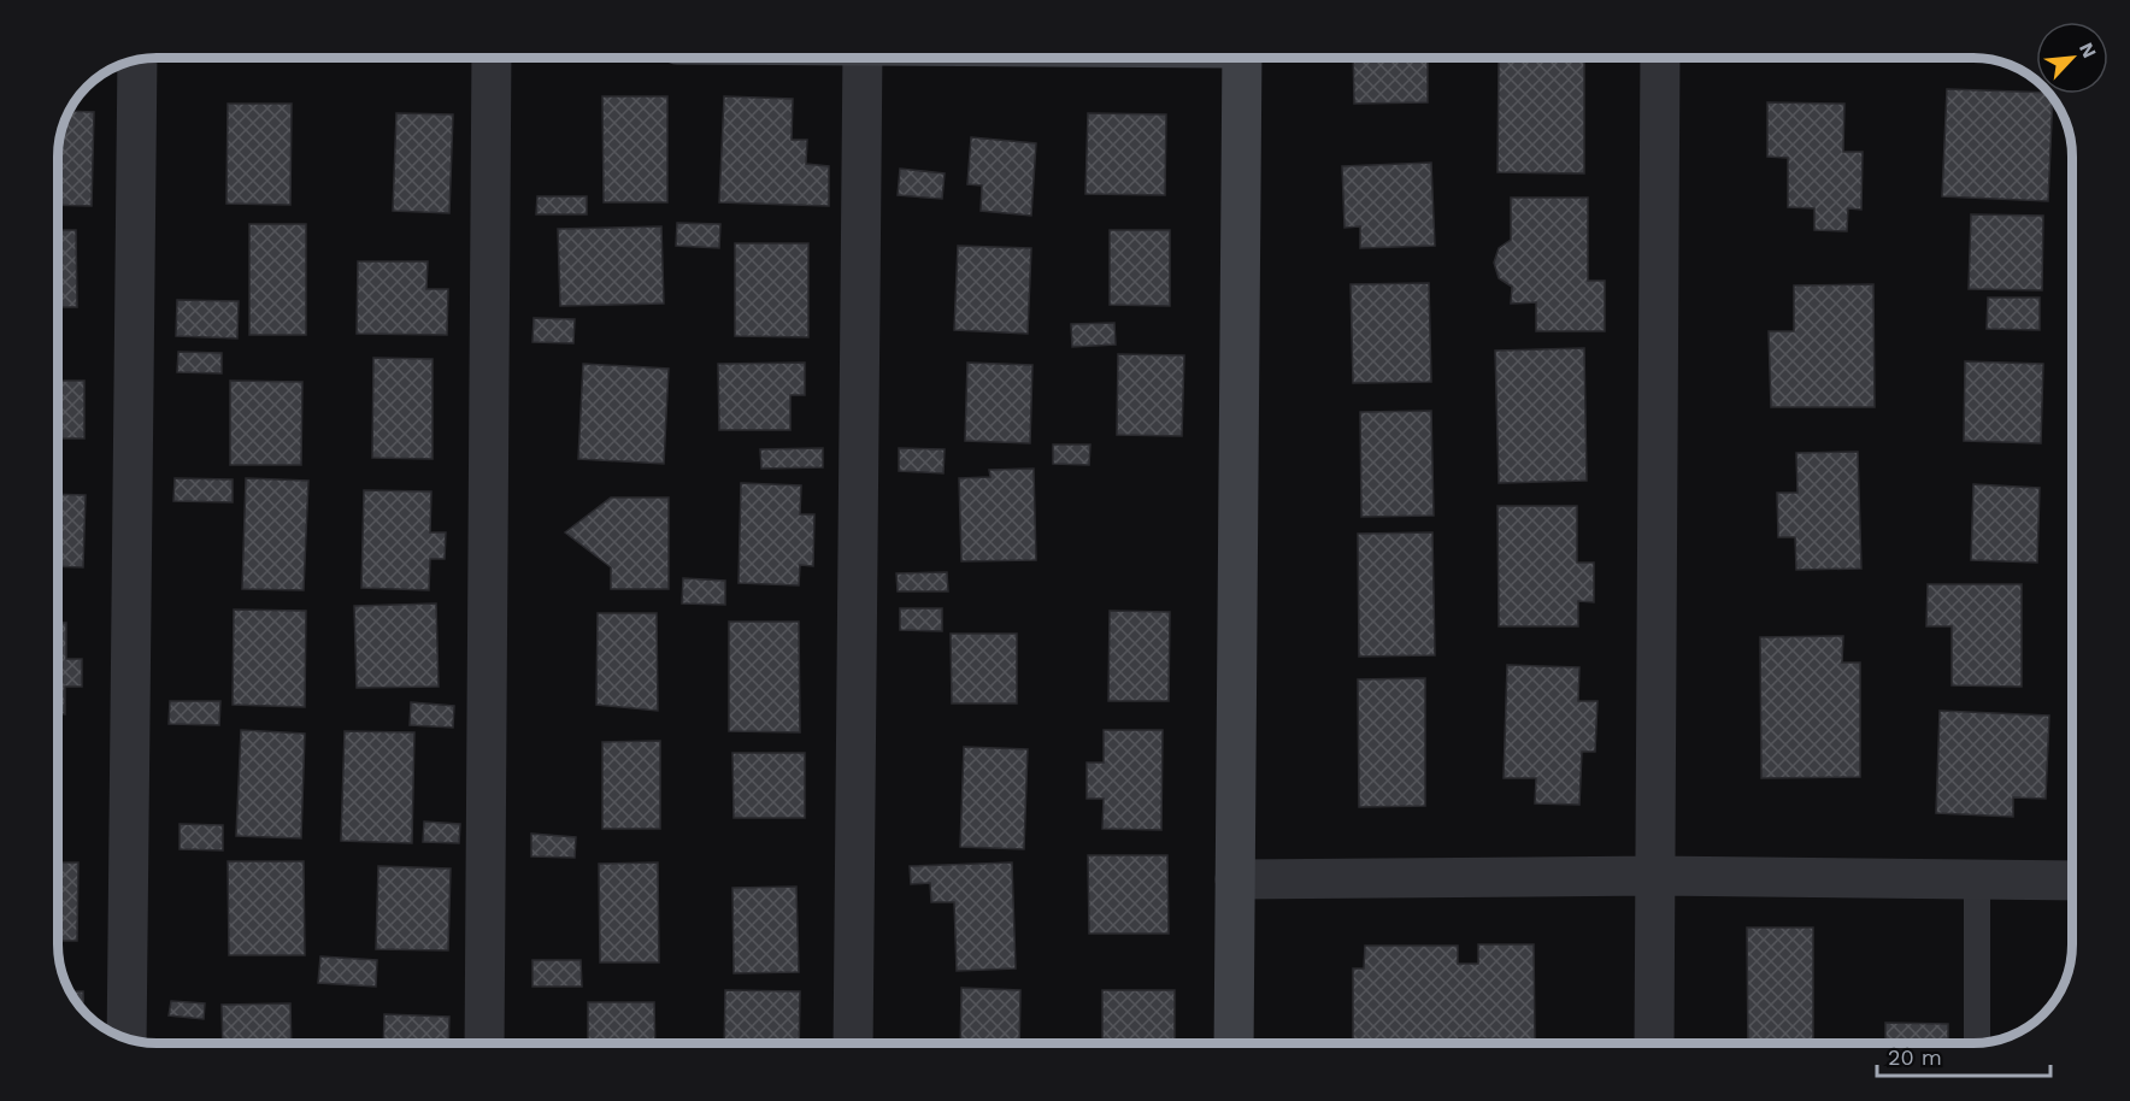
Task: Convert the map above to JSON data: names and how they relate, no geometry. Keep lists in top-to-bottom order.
{
  "scale_bar": "20 m",
  "north": "top right"
}
